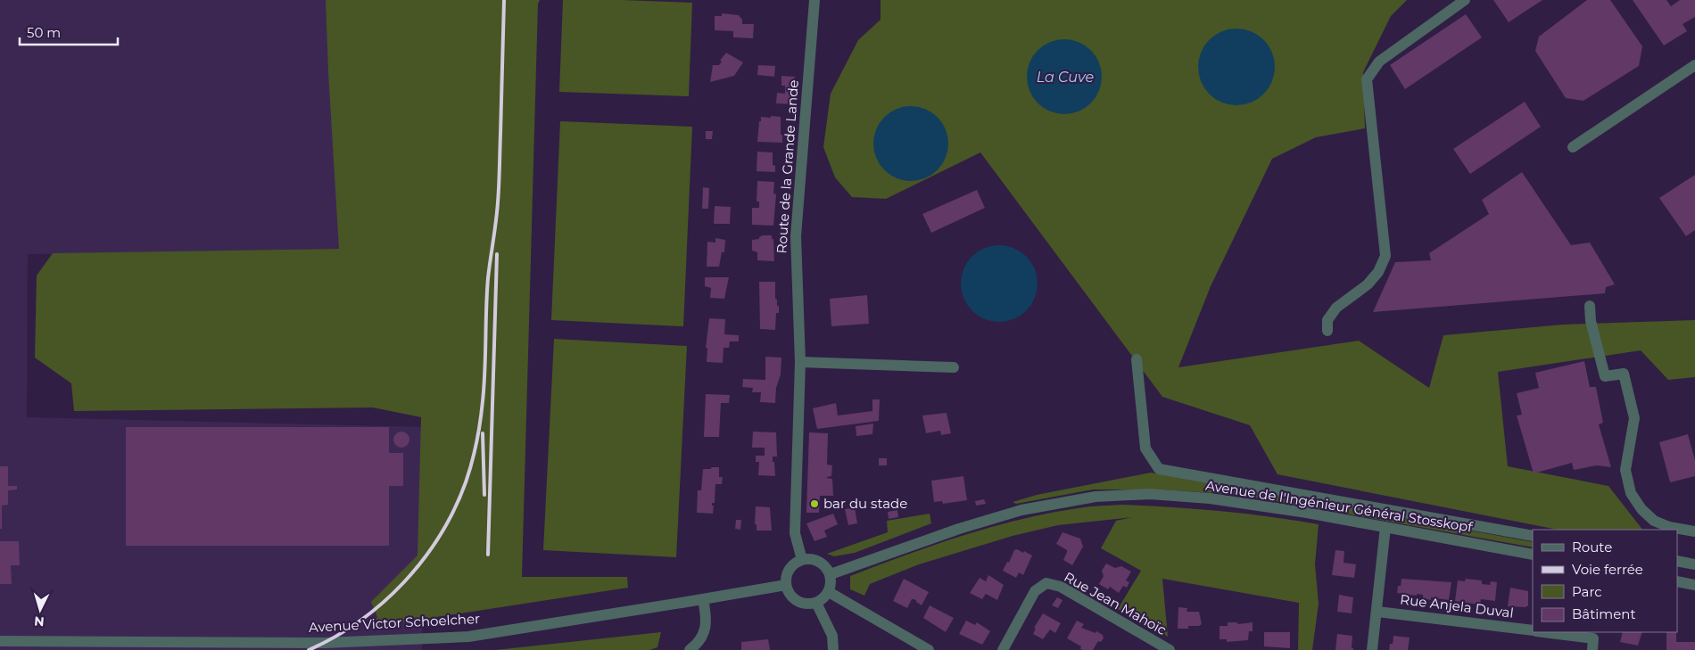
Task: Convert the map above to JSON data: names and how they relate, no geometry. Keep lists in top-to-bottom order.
{
  "streets": {
    "street": [
      "Route de la Grande Lande",
      "Avenue de l'Ingénieur Général Stosskopf",
      "Rue Jean Mahoïc",
      "Rue Anjela Duval",
      "Avenue Victor Schoelcher"
    ]
  },
  "crossings": [
    ["Route de la Grande Lande", "Avenue de l'Ingénieur Général Stosskopf"],
    ["Route de la Grande Lande", "Avenue Victor Schoelcher"],
    ["Avenue de l'Ingénieur Général Stosskopf", "Avenue Victor Schoelcher"]
  ],
  "water": ["La Cuve"],
  "places": ["bar du stade"],
  "legend": [
    "Route",
    "Voie ferrée",
    "Parc",
    "Bâtiment"
  ],
  "scale_bar": "50 m",
  "north": "bottom"
}
